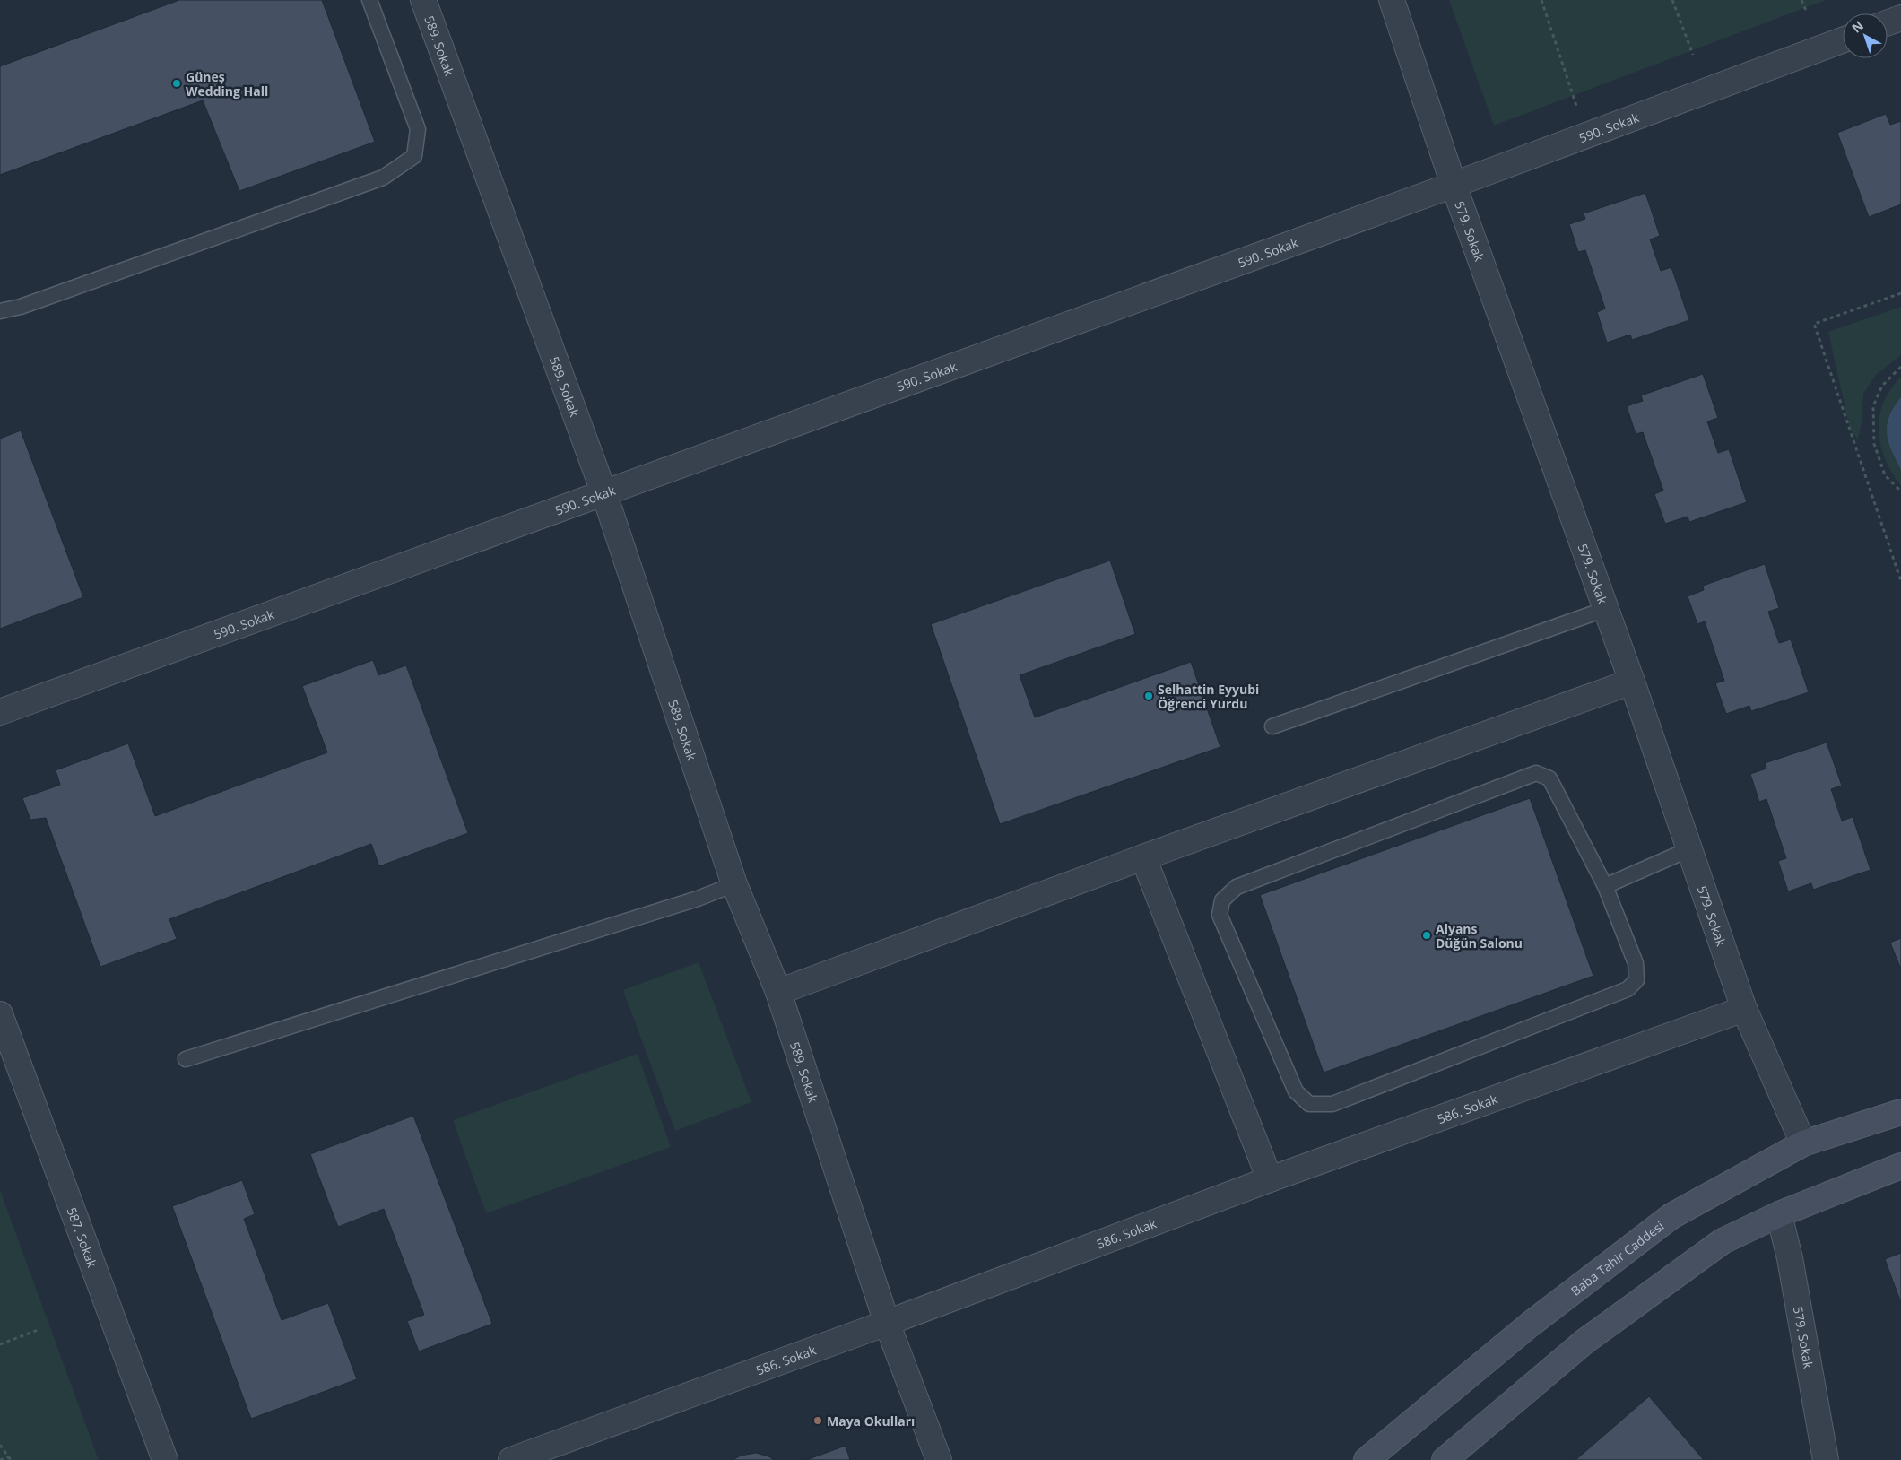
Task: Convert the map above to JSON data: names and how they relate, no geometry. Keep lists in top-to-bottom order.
{
  "streets": {
    "street": [
      "589. Sokak",
      "590. Sokak",
      "579. Sokak",
      "586. Sokak",
      "587. Sokak",
      "Baba Tahir Caddesi"
    ]
  },
  "crossings": [
    ["589. Sokak", "590. Sokak"],
    ["589. Sokak", "586. Sokak"],
    ["590. Sokak", "579. Sokak"],
    ["579. Sokak", "586. Sokak"],
    ["579. Sokak", "Baba Tahir Caddesi"]
  ],
  "places": [
    "Güneş Wedding Hall",
    "Selhattin Eyyubi Öğrenci Yurdu",
    "Alyans Düğün Salonu",
    "Maya Okulları"
  ],
  "north": "top left"
}
